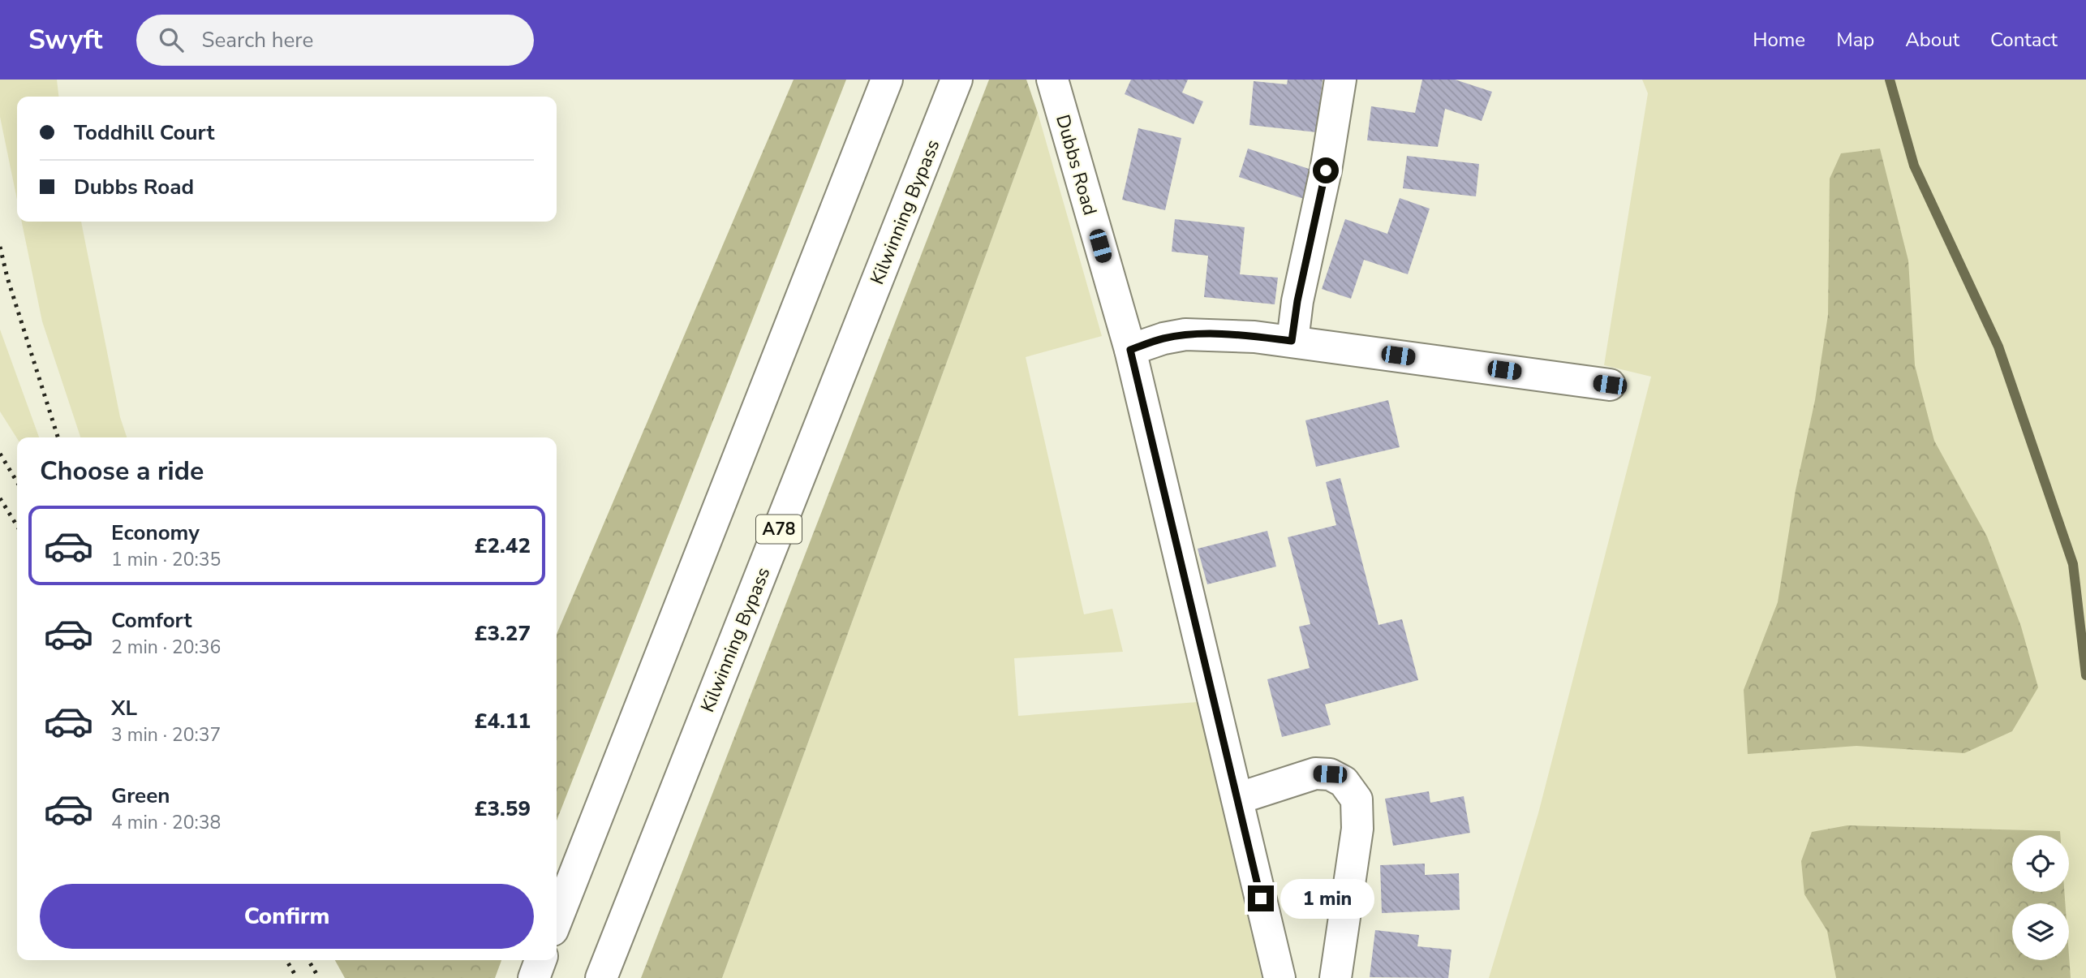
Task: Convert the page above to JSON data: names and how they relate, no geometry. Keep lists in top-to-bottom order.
{
  "streets": {
    "main road": ["Dubbs Road", "Kilwinning Bypass", "A78"]
  },
  "page": {
    "header": "Swyft",
    "search": "Search here",
    "nav": [
      "Home",
      "Map",
      "About",
      "Contact"
    ],
    "banner": ["Toddhill Court", "Dubbs Road"],
    "heading": "Choose a ride",
    "list": [
      {
        "name": "Economy",
        "note": "1 min · 20:35",
        "value": "£2.42"
      },
      {
        "name": "Comfort",
        "note": "2 min · 20:36",
        "value": "£3.27"
      },
      {
        "name": "XL",
        "note": "3 min · 20:37",
        "value": "£4.11"
      },
      {
        "name": "Green",
        "note": "4 min · 20:38",
        "value": "£3.59"
      }
    ],
    "buttons": "Confirm",
    "bubble": "1 min"
  }
}
